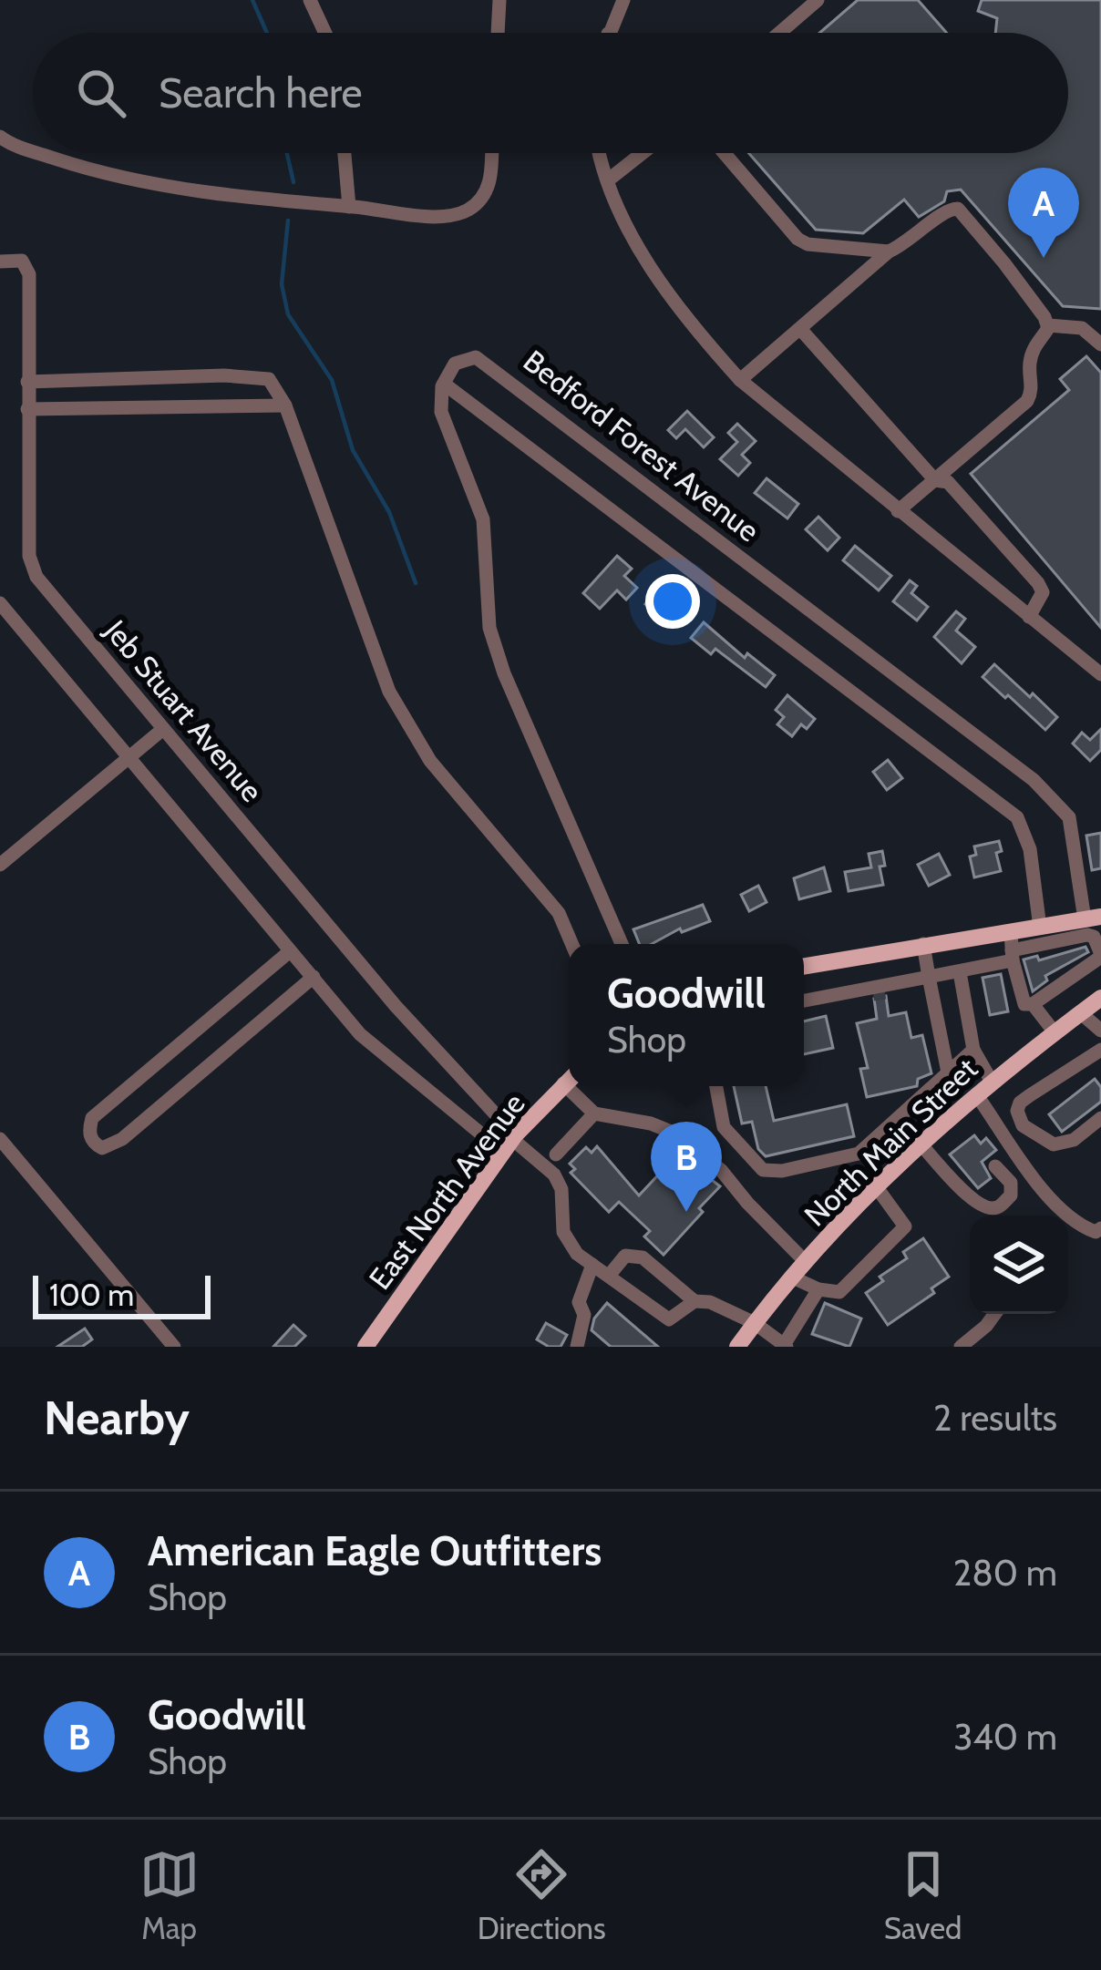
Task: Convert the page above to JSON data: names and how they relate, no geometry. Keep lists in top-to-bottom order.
{
  "streets": {
    "main road": ["North Main Street", "East North Avenue"],
    "street": ["Bedford Forest Avenue", "Jeb Stuart Avenue"]
  },
  "crossings": [
    ["Jeb Stuart Avenue", "East North Avenue"]
  ],
  "scale_bar": "100 m",
  "page": {
    "search": "Search here",
    "pins": ["A", "B"],
    "popup": ["Goodwill", "Shop"],
    "scale": "100 m",
    "heading": ["Nearby", "2 results"],
    "list": [
      {
        "mark": "A",
        "name": "American Eagle Outfitters",
        "note": "Shop",
        "value": "280 m"
      },
      {
        "mark": "B",
        "name": "Goodwill",
        "note": "Shop",
        "value": "340 m"
      }
    ],
    "nav": ["Map", "Directions", "Saved"]
  }
}
